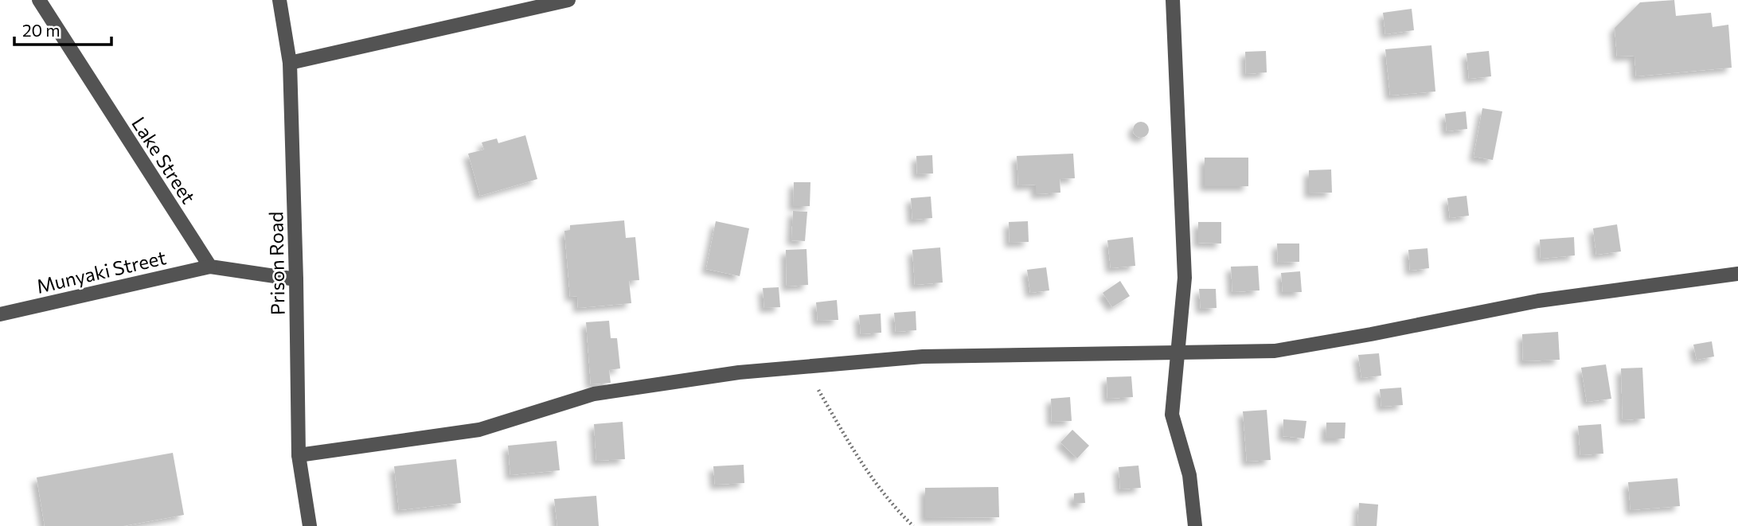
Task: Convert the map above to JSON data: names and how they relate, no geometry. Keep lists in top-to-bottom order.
{
  "streets": {
    "street": ["Lake Street", "Prison Road", "Munyaki Street"]
  },
  "crossings": [
    ["Lake Street", "Munyaki Street"]
  ],
  "scale_bar": "20 m"
}
